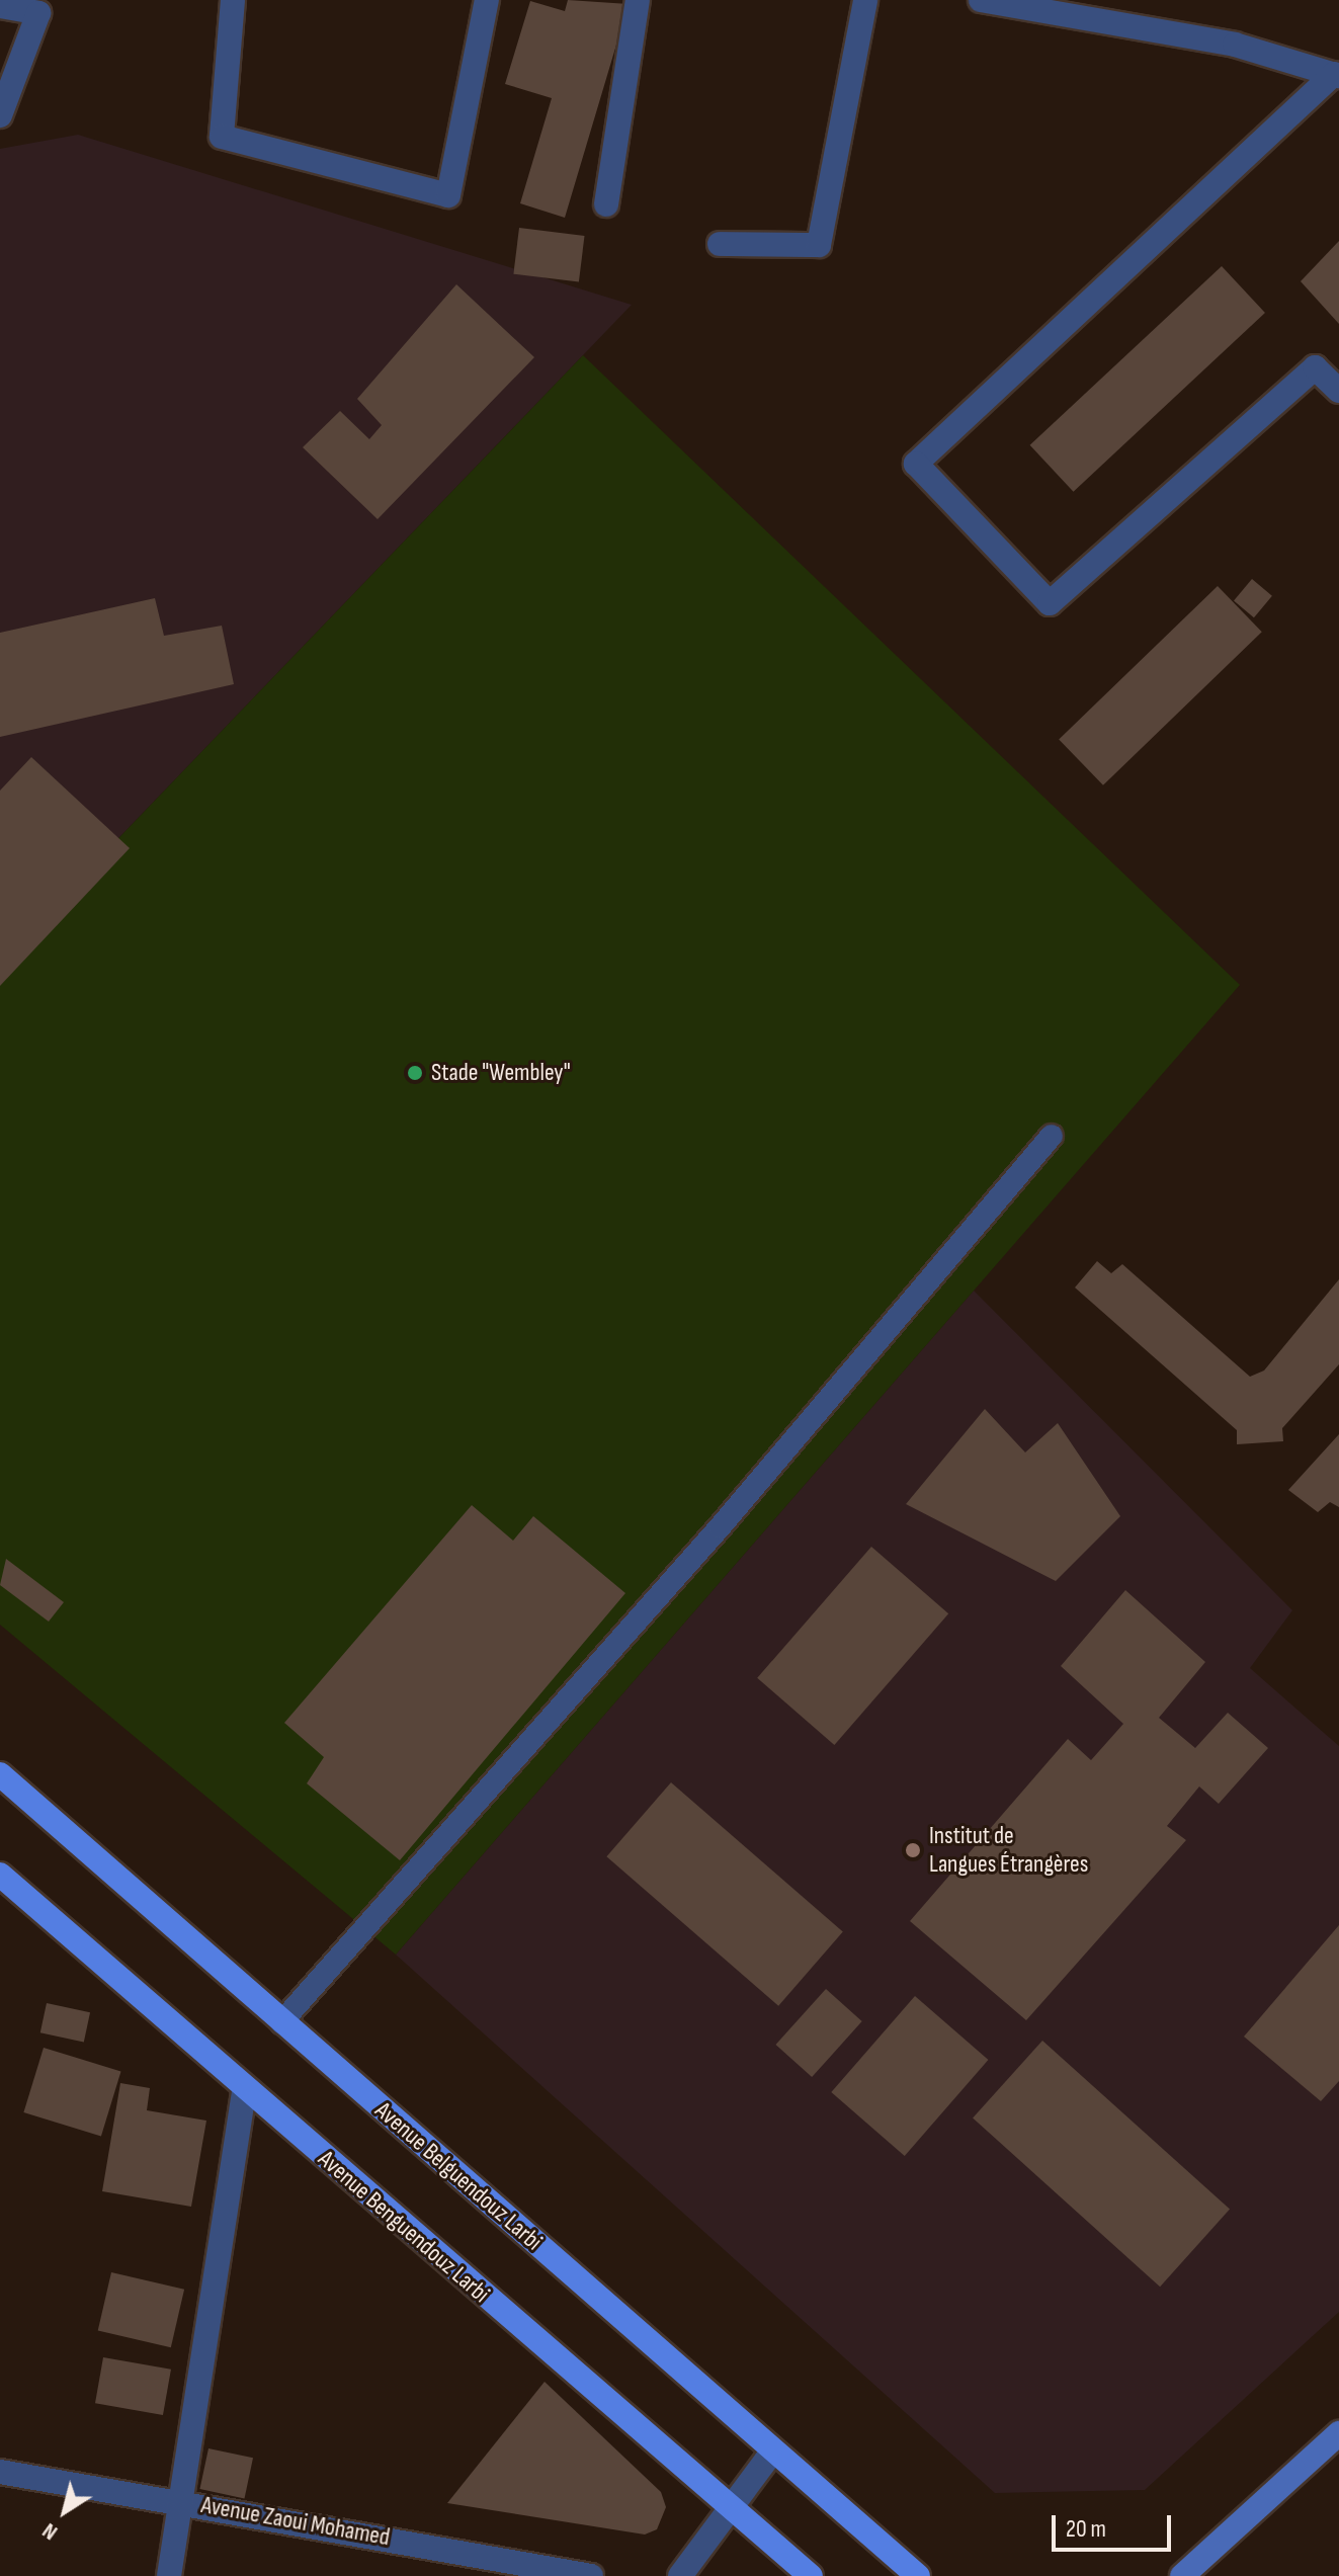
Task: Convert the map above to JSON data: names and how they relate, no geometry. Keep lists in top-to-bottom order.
{
  "streets": {
    "main road": ["Avenue Belguendouz Larbi", "Avenue Benguendouz Larbi"],
    "street": ["Avenue Zaoui Mohamed"]
  },
  "places": ["Stade \"Wembley\"", "Institut de Langues Étrangères"],
  "scale_bar": "20 m",
  "north": "bottom left"
}
